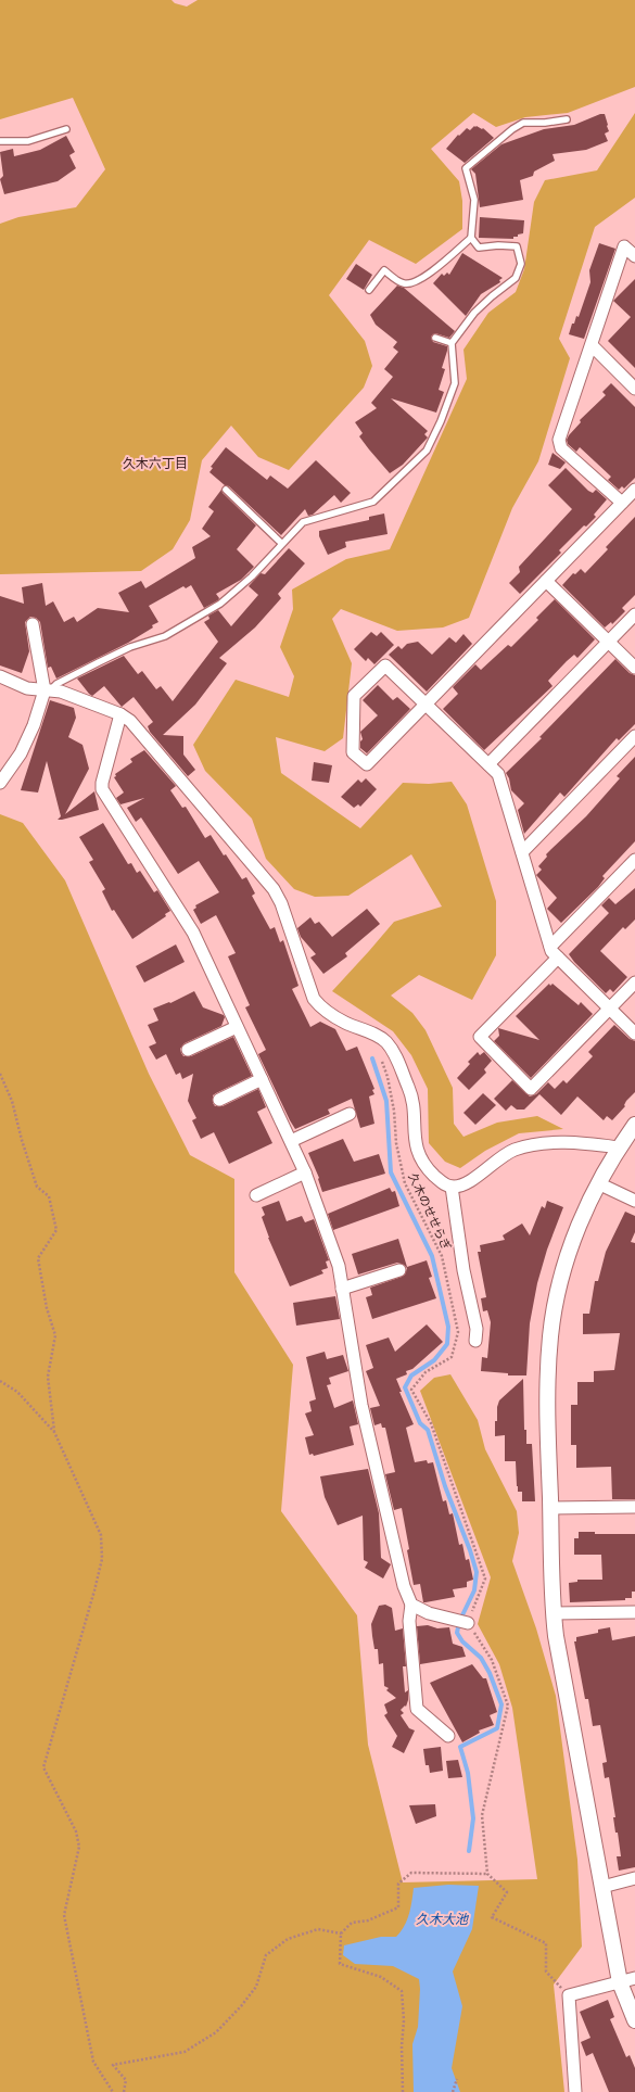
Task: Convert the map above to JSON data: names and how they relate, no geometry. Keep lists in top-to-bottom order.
{
  "streets": {
    "path": ["久木のせせらぎ"]
  },
  "districts": ["久木六丁目"],
  "water": ["久木大池"]
}
